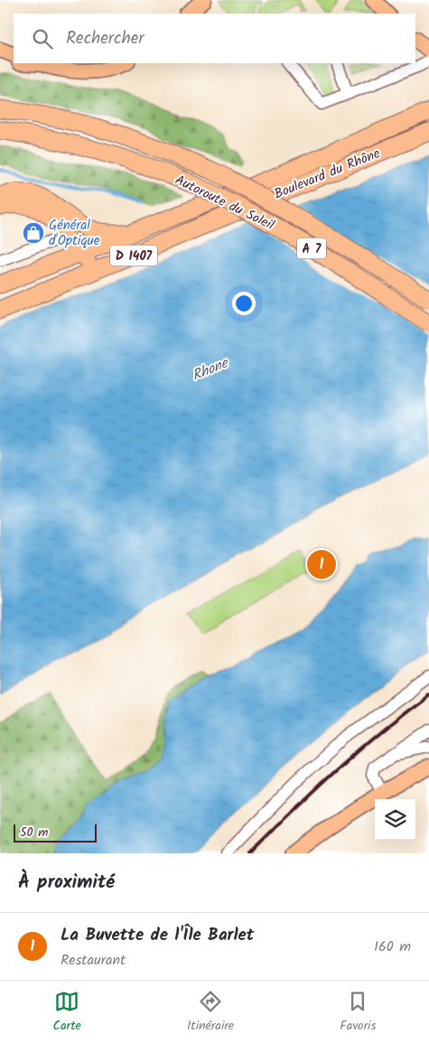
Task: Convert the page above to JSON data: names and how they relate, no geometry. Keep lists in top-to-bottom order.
{
  "streets": {
    "highway": [
      "Boulevard du Rhône",
      "Autoroute du Soleil",
      "A 7",
      "D 1407"
    ]
  },
  "water": ["Rhone"],
  "places": {
    "shop": ["Général d'Optique"]
  },
  "scale_bar": "50 m",
  "page": {
    "search": "Rechercher",
    "pins": "1",
    "scale": "50 m",
    "heading": "À proximité",
    "list": [
      {
        "mark": "1",
        "name": "La Buvette de l'Île Barlet",
        "note": "Restaurant",
        "value": "160 m"
      }
    ],
    "nav": ["Carte", "Itinéraire", "Favoris"]
  }
}
